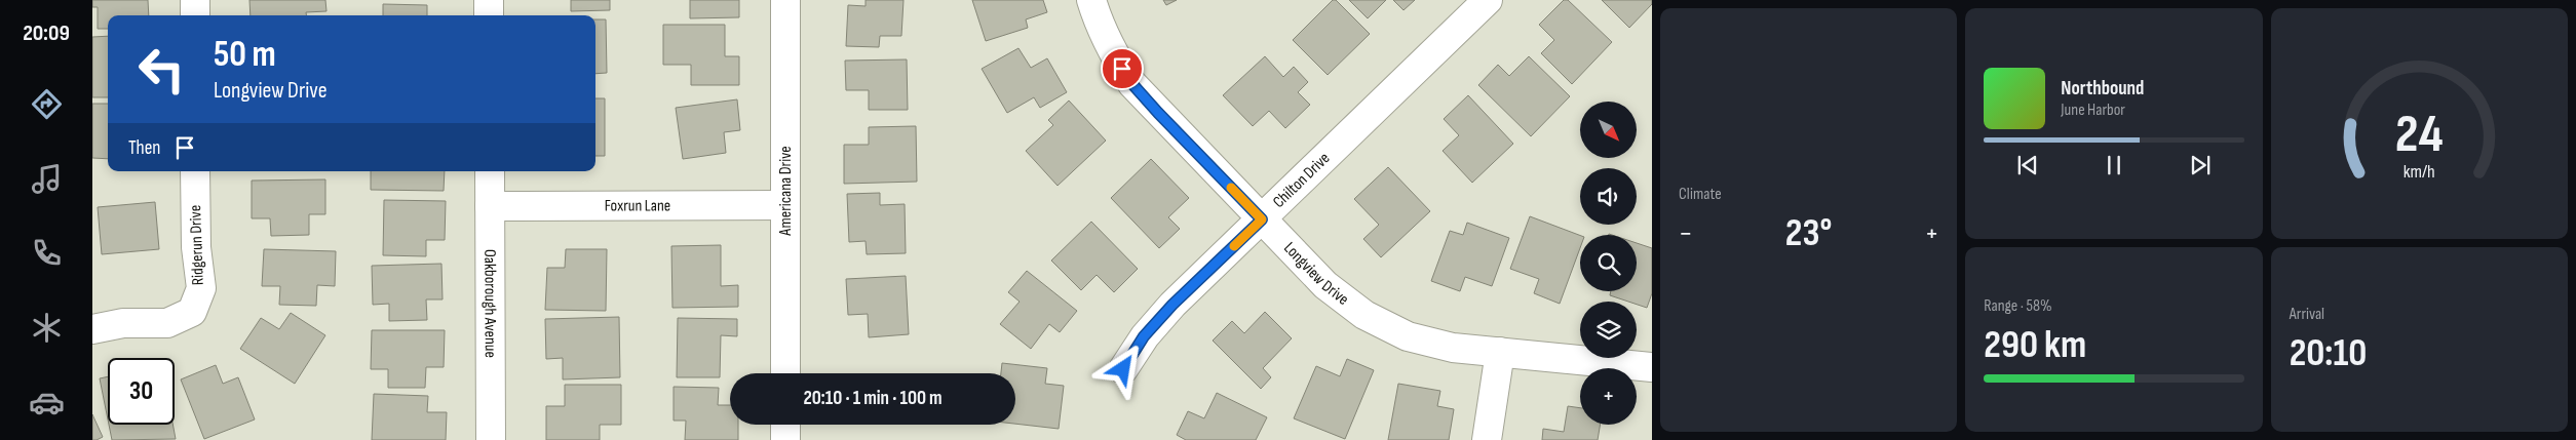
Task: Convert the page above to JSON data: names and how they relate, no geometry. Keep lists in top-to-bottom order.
{
  "streets": {
    "street": [
      "Chilton Drive",
      "Americana Drive",
      "Foxrun Lane",
      "Ridgerun Drive",
      "Longview Drive",
      "Oakborough Avenue"
    ]
  },
  "crossings": [
    ["Chilton Drive", "Longview Drive"],
    ["Americana Drive", "Foxrun Lane"],
    ["Foxrun Lane", "Oakborough Avenue"]
  ],
  "north": "bottom right",
  "page": {
    "tabs": "20:09",
    "tile": [
      "Climate",
      ["Range · 58%", "290 km"],
      ["Arrival", "20:10"]
    ],
    "turn": ["50 m", "Longview Drive"],
    "song": ["Northbound", "June Harbor"],
    "map_buttons": "+",
    "then": "Then",
    "heat": ["−", "23°", "+"],
    "limit": "30",
    "trip": "20:10 · 1 min · 100 m",
    "gauge": ["24", "km/h"]
  }
}
